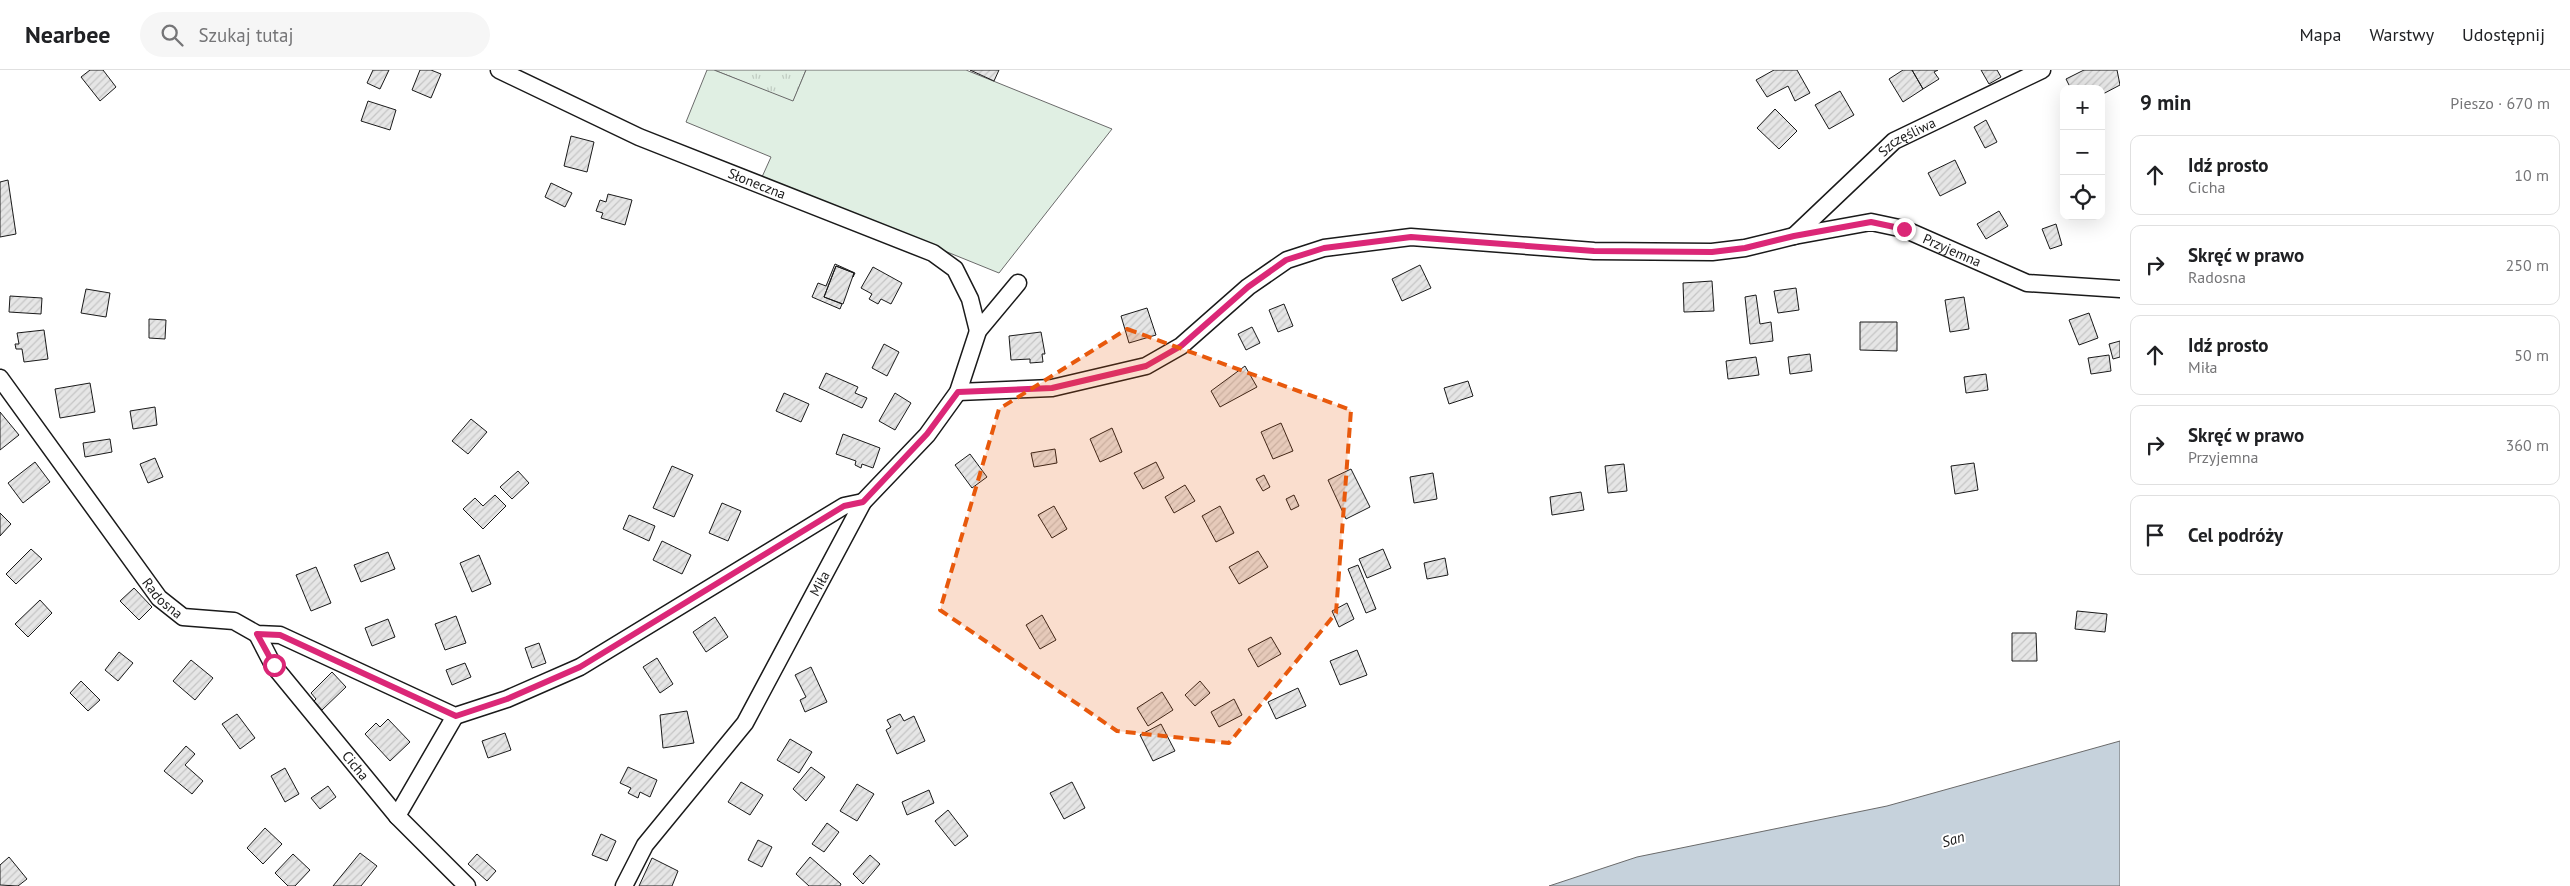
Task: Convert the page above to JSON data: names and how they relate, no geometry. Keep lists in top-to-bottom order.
{
  "streets": {
    "street": [
      "Szczęśliwa",
      "Słoneczna",
      "Przyjemna",
      "Miła",
      "Radosna",
      "Cicha"
    ]
  },
  "crossings": [
    ["Szczęśliwa", "Przyjemna"],
    ["Słoneczna", "Miła"],
    ["Przyjemna", "Miła"],
    ["Radosna", "Cicha"]
  ],
  "water": ["San"],
  "page": {
    "header": "Nearbee",
    "search": "Szukaj tutaj",
    "nav": ["Mapa", "Warstwy", "Udostępnij"],
    "heading": ["9 min", "Pieszo · 670 m"],
    "map_buttons": ["+", "−"],
    "list": [
      ["Idź prosto", "Cicha", "10 m"],
      ["Skręć w prawo", "Radosna", "250 m"],
      ["Idź prosto", "Miła", "50 m"],
      ["Skręć w prawo", "Przyjemna", "360 m"],
      "Cel podróży"
    ]
  }
}
